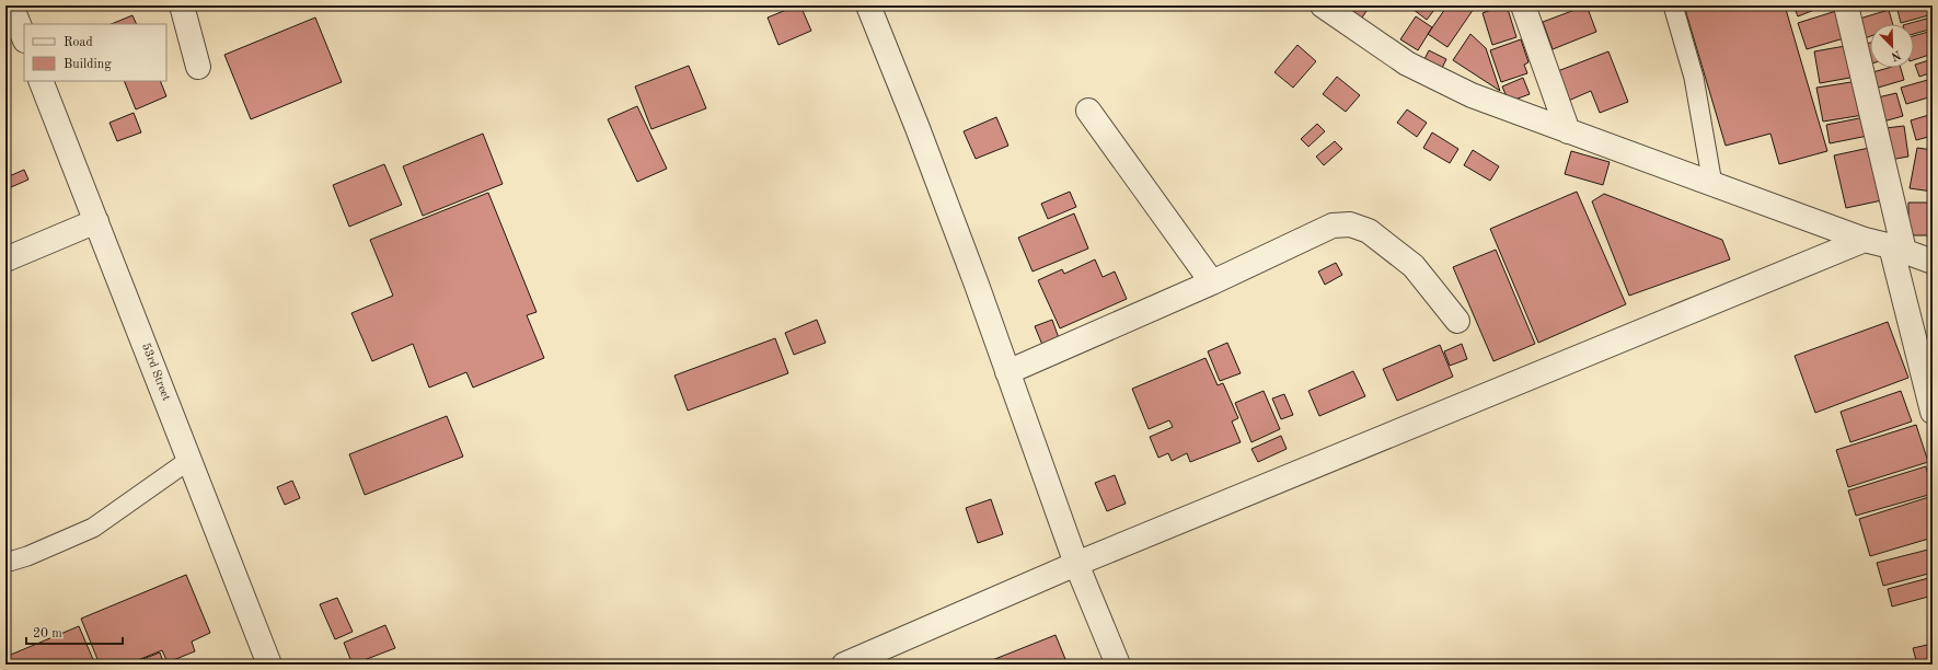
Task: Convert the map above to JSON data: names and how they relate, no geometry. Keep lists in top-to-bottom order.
{
  "streets": {
    "street": ["53rd Street"]
  },
  "legend": ["Road", "Building"],
  "scale_bar": "20 m",
  "north": "bottom right"
}
